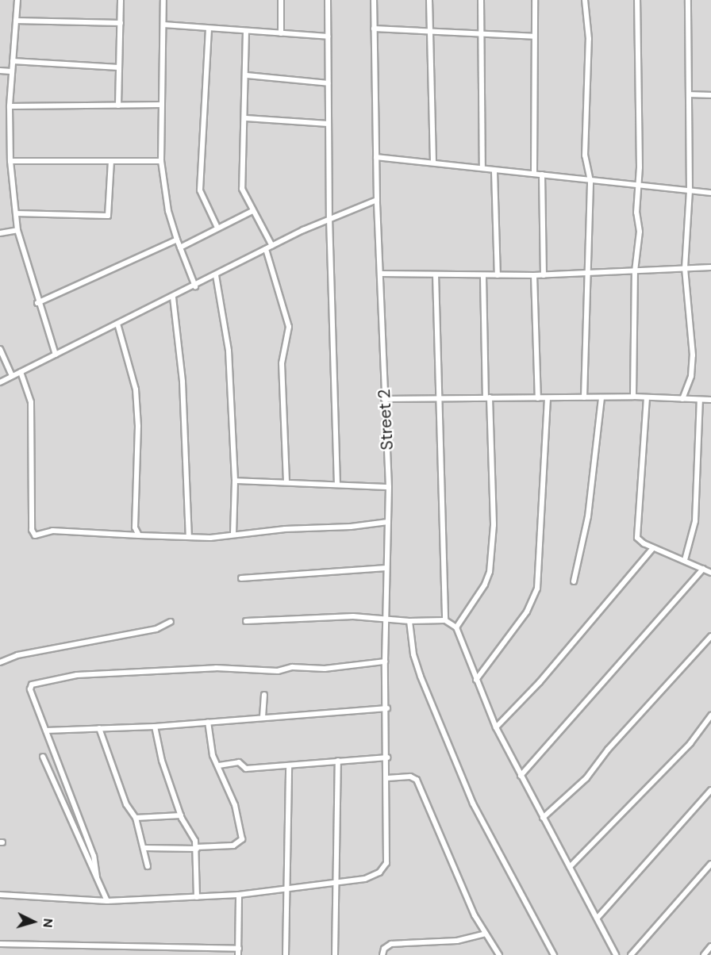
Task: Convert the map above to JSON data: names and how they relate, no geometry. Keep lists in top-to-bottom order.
{
  "streets": {
    "street": ["Street 2"]
  },
  "north": "right"
}
